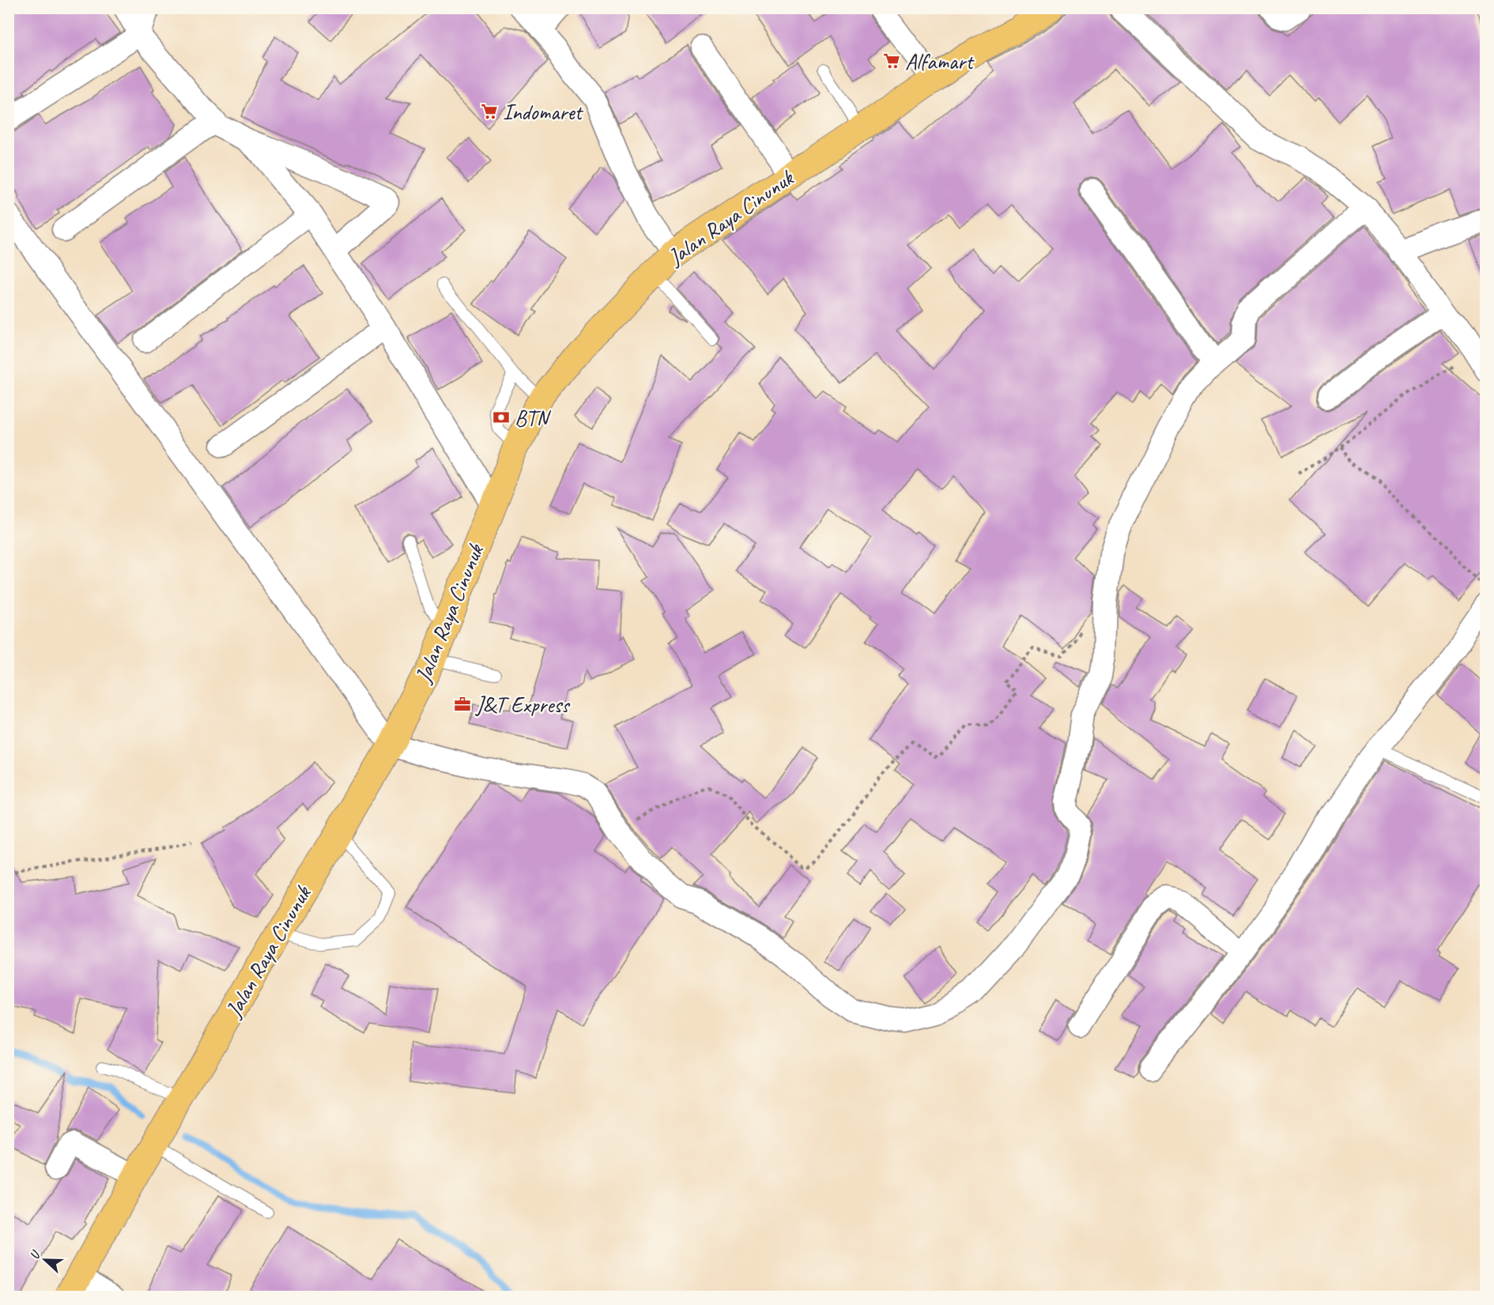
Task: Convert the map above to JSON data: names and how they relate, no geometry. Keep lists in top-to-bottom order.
{
  "streets": {
    "highway": ["Jalan Raya Cinunuk"]
  },
  "places": {
    "supermarket": ["Alfamart", "Indomaret"],
    "bank": ["BTN"],
    "office": ["J&T Express"]
  },
  "north": "left"
}
